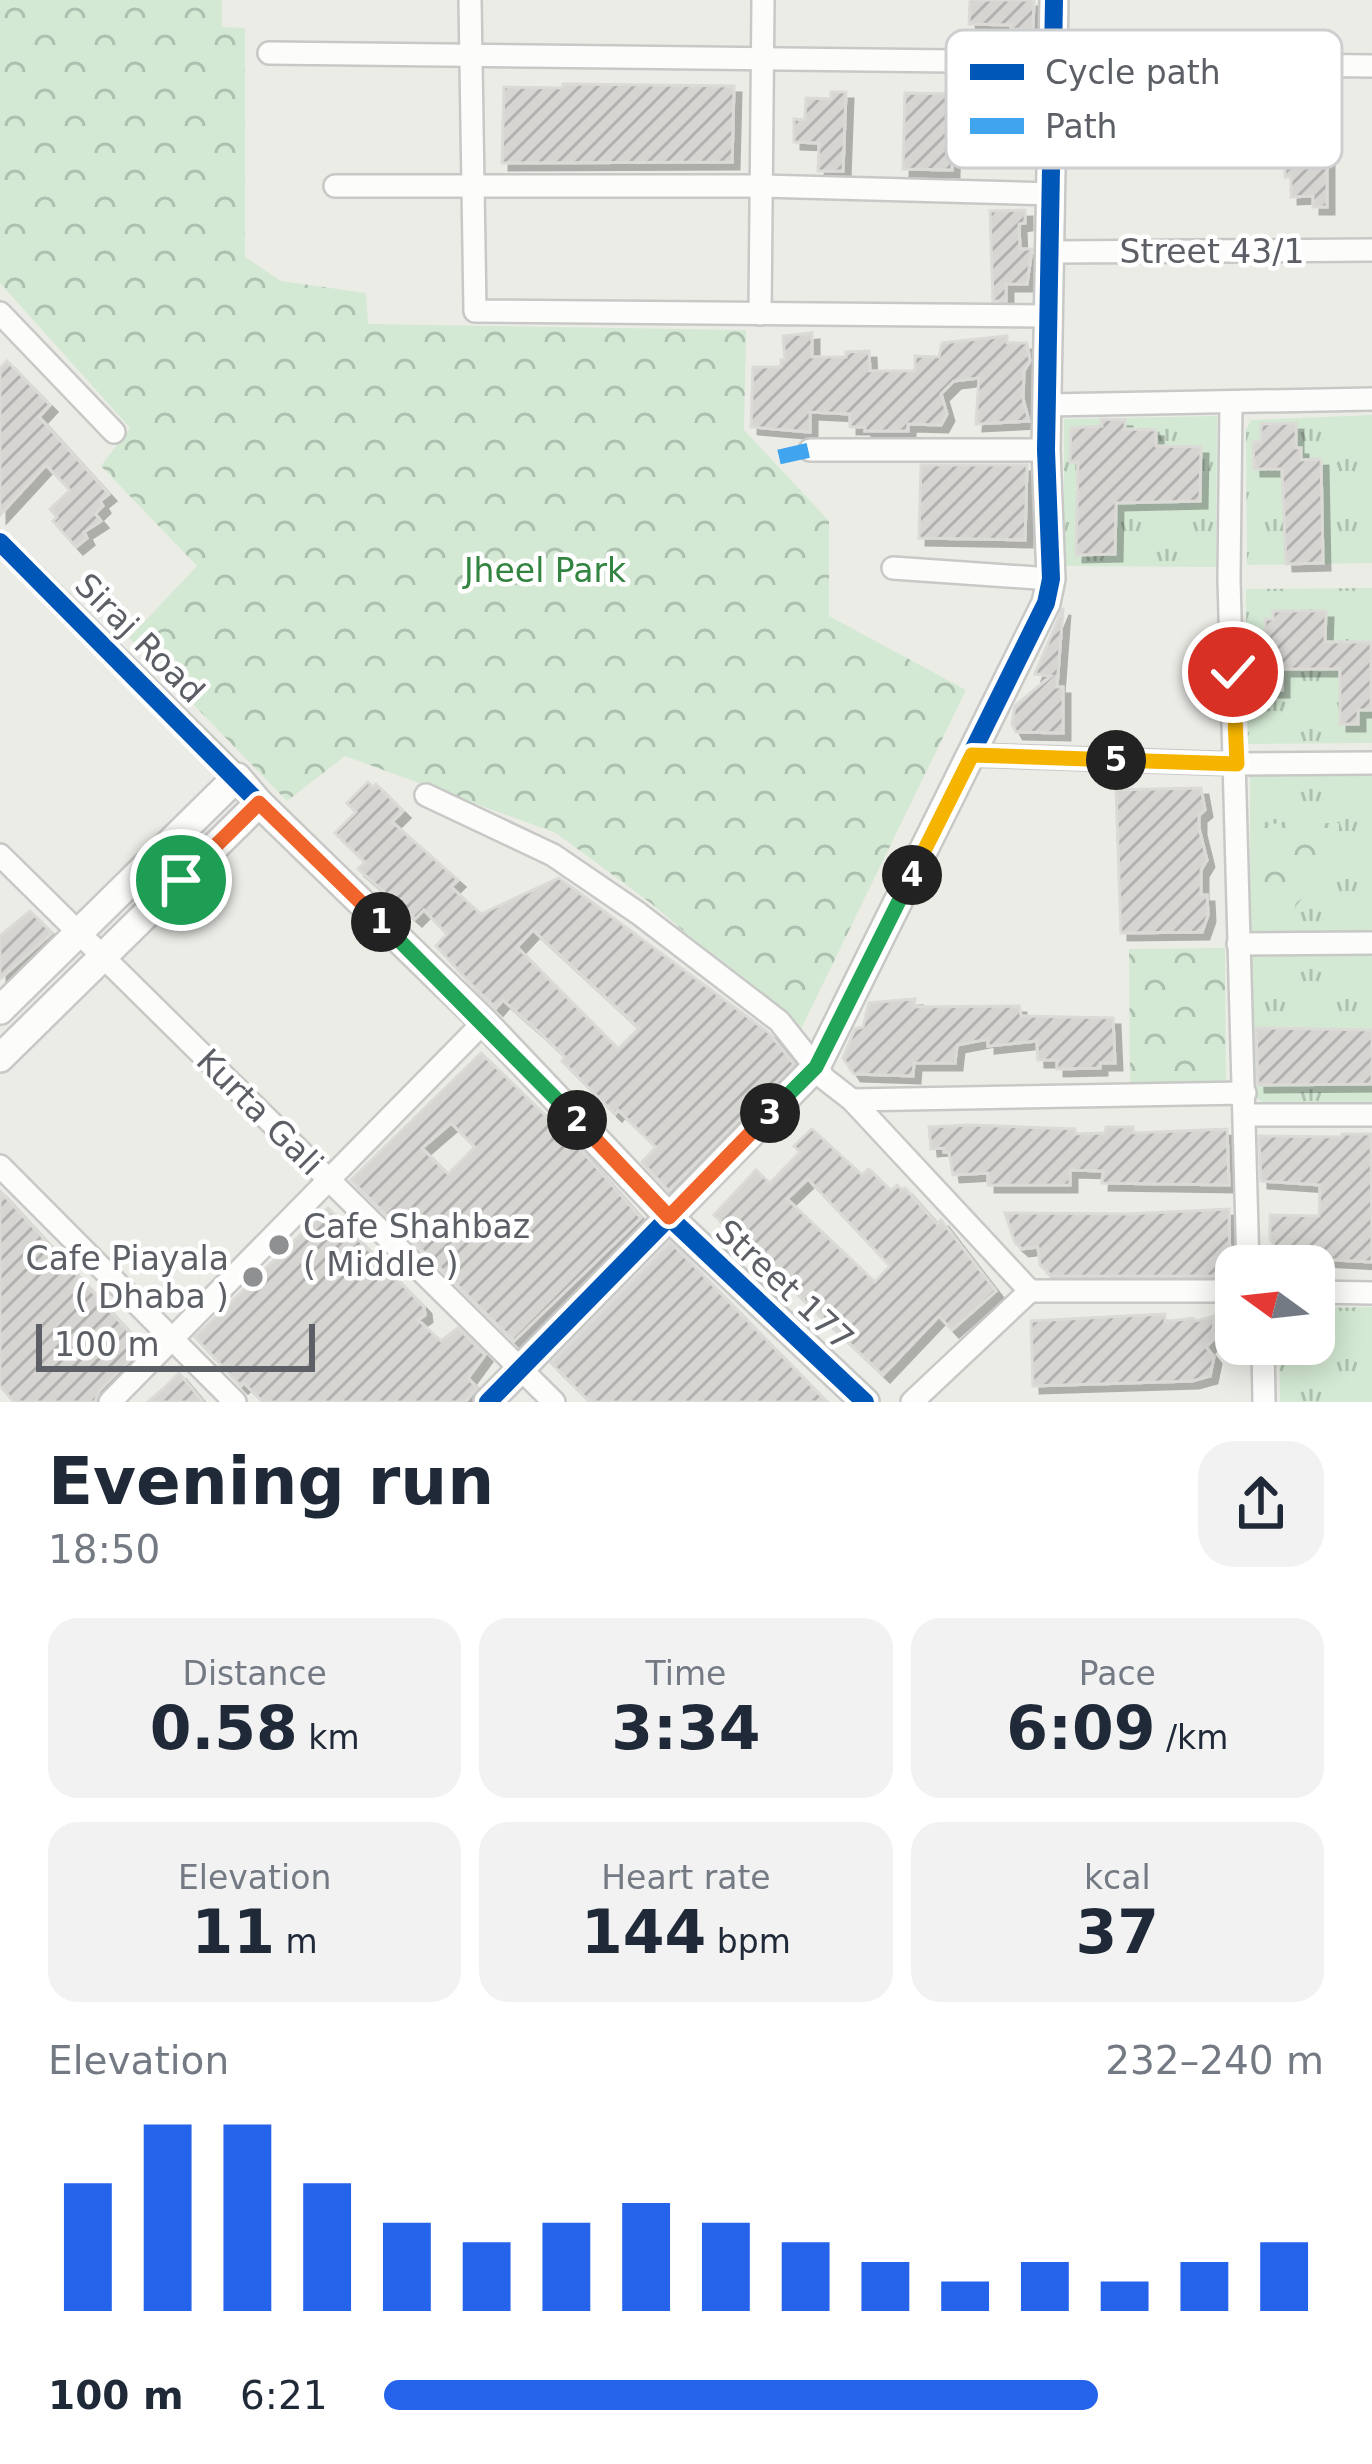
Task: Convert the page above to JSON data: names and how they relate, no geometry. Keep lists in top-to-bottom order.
{
  "streets": {
    "street": [
      "Street 43/1",
      "Siraj Road",
      "Kurta Gali",
      "Street 177"
    ]
  },
  "crossings": [
    ["Siraj Road", "Street 177"]
  ],
  "parks": ["Jheel Park"],
  "places": ["Cafe Shahbaz ( Middle )", "Cafe Piayala ( Dhaba )"],
  "legend": ["Cycle path", "Path"],
  "scale_bar": "100 m",
  "north": "left",
  "page": {
    "pins": [
      "5",
      "4",
      "1",
      "3",
      "2"
    ],
    "scale": "100 m",
    "heading": ["Evening run", "18:50"],
    "stats": [
      ["Distance", "0.58 km"],
      ["Time", "3:34"],
      ["Pace", "6:09 /km"],
      ["Elevation", "11 m"],
      ["Heart rate", "144 bpm"],
      ["kcal", "37"]
    ],
    "chart": ["Elevation", "232–240 m"],
    "list": [
      {
        "name": "100 m",
        "note": "6:21"
      }
    ]
  }
}
